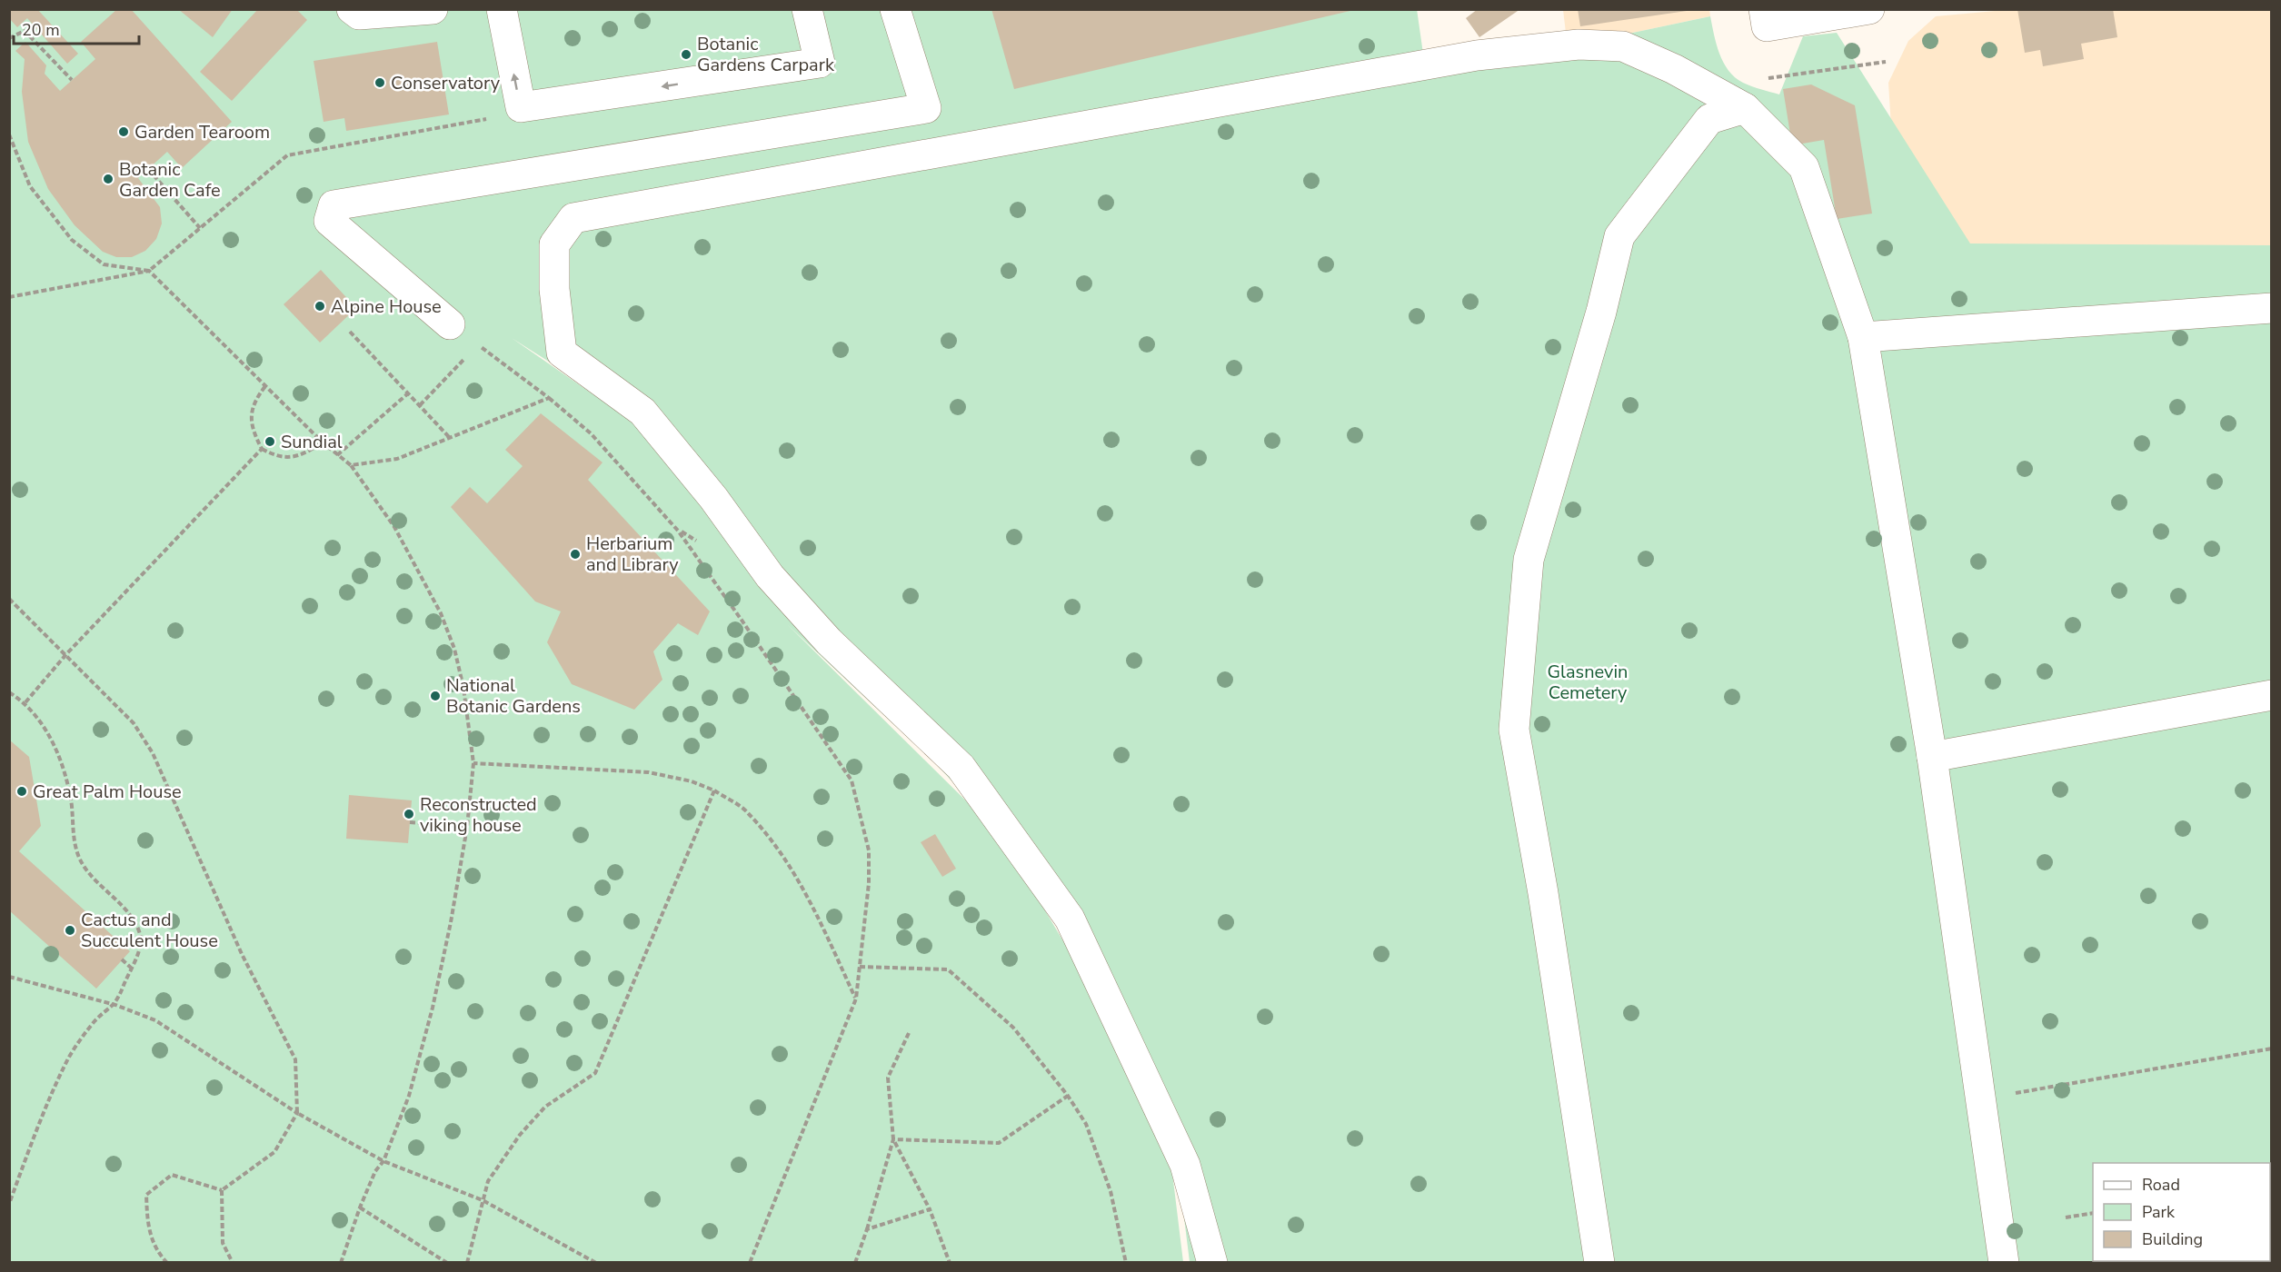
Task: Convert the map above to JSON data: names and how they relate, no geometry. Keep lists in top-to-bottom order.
{
  "parks": ["Glasnevin Cemetery"],
  "places": [
    "Botanic Gardens Carpark",
    "Conservatory",
    "Garden Tearoom",
    "Botanic Garden Cafe",
    "Alpine House",
    "Sundial",
    "Herbarium and Library",
    "National Botanic Gardens",
    "Great Palm House",
    "Reconstructed viking house",
    "Cactus and Succulent House"
  ],
  "legend": ["Road", "Park", "Building"],
  "scale_bar": "20 m"
}
